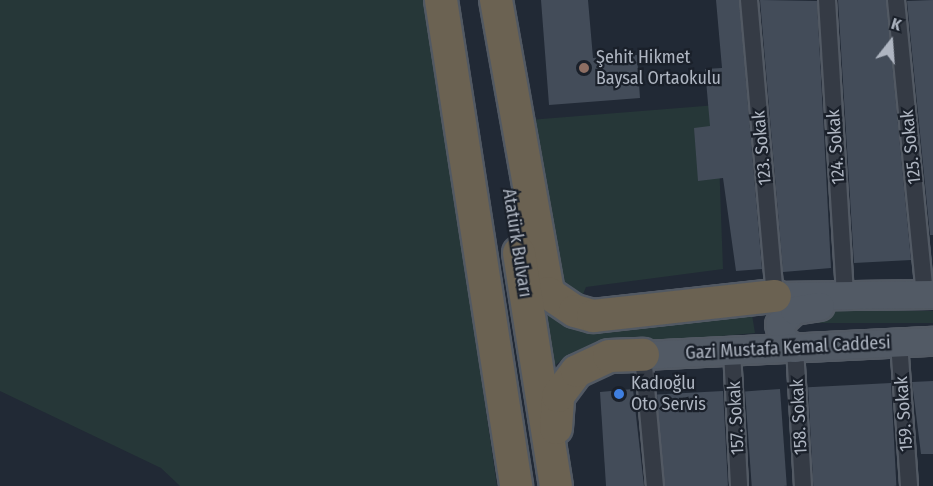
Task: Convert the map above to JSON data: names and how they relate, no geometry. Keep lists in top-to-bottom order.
{
  "streets": {
    "highway": ["Atatürk Bulvarı"],
    "main road": ["Gazi Mustafa Kemal Caddesi"],
    "street": [
      "124. Sokak",
      "125. Sokak",
      "123. Sokak",
      "159. Sokak",
      "158. Sokak",
      "157. Sokak"
    ]
  },
  "crossings": [
    ["Gazi Mustafa Kemal Caddesi", "159. Sokak"],
    ["Gazi Mustafa Kemal Caddesi", "158. Sokak"],
    ["Gazi Mustafa Kemal Caddesi", "157. Sokak"]
  ],
  "places": ["Şehit Hikmet Baysal Ortaokulu", "Kadıoğlu Oto Servis"],
  "north": "top"
}
